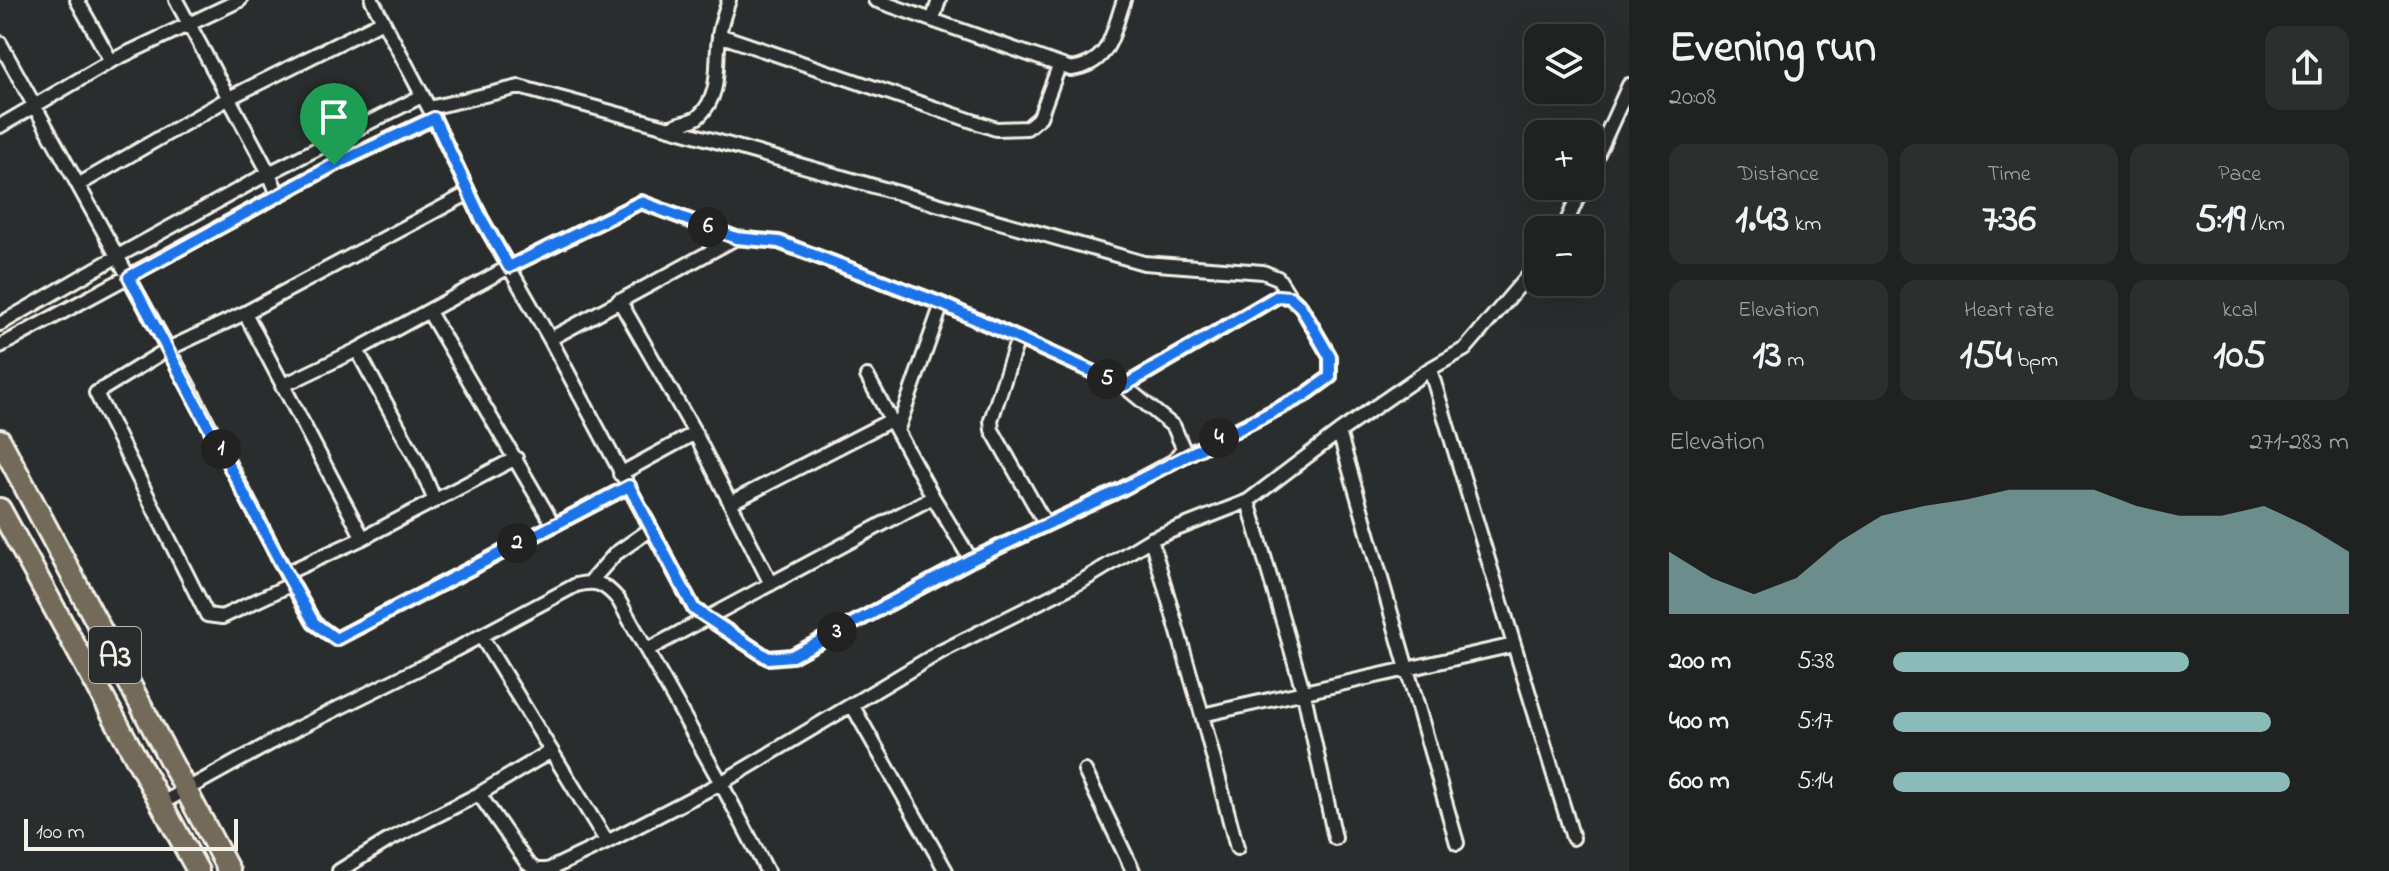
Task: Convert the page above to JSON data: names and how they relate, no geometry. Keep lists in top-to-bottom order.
{
  "streets": {
    "main road": ["A3"]
  },
  "scale_bar": "100 m",
  "page": {
    "heading": ["Evening run", "20:08"],
    "map_buttons": ["+", "−"],
    "stats": [
      ["Distance", "1.43 km"],
      ["Time", "7:36"],
      ["Pace", "5:19 /km"],
      ["Elevation", "13 m"],
      ["Heart rate", "154 bpm"],
      ["kcal", "105"]
    ],
    "pins": [
      "6",
      "5",
      "4",
      "1",
      "2",
      "3"
    ],
    "chart": ["Elevation", "271–283 m"],
    "list": [
      {
        "name": "200 m",
        "note": "5:38"
      },
      {
        "name": "400 m",
        "note": "5:17"
      },
      {
        "name": "600 m",
        "note": "5:14"
      }
    ],
    "scale": "100 m"
  }
}
